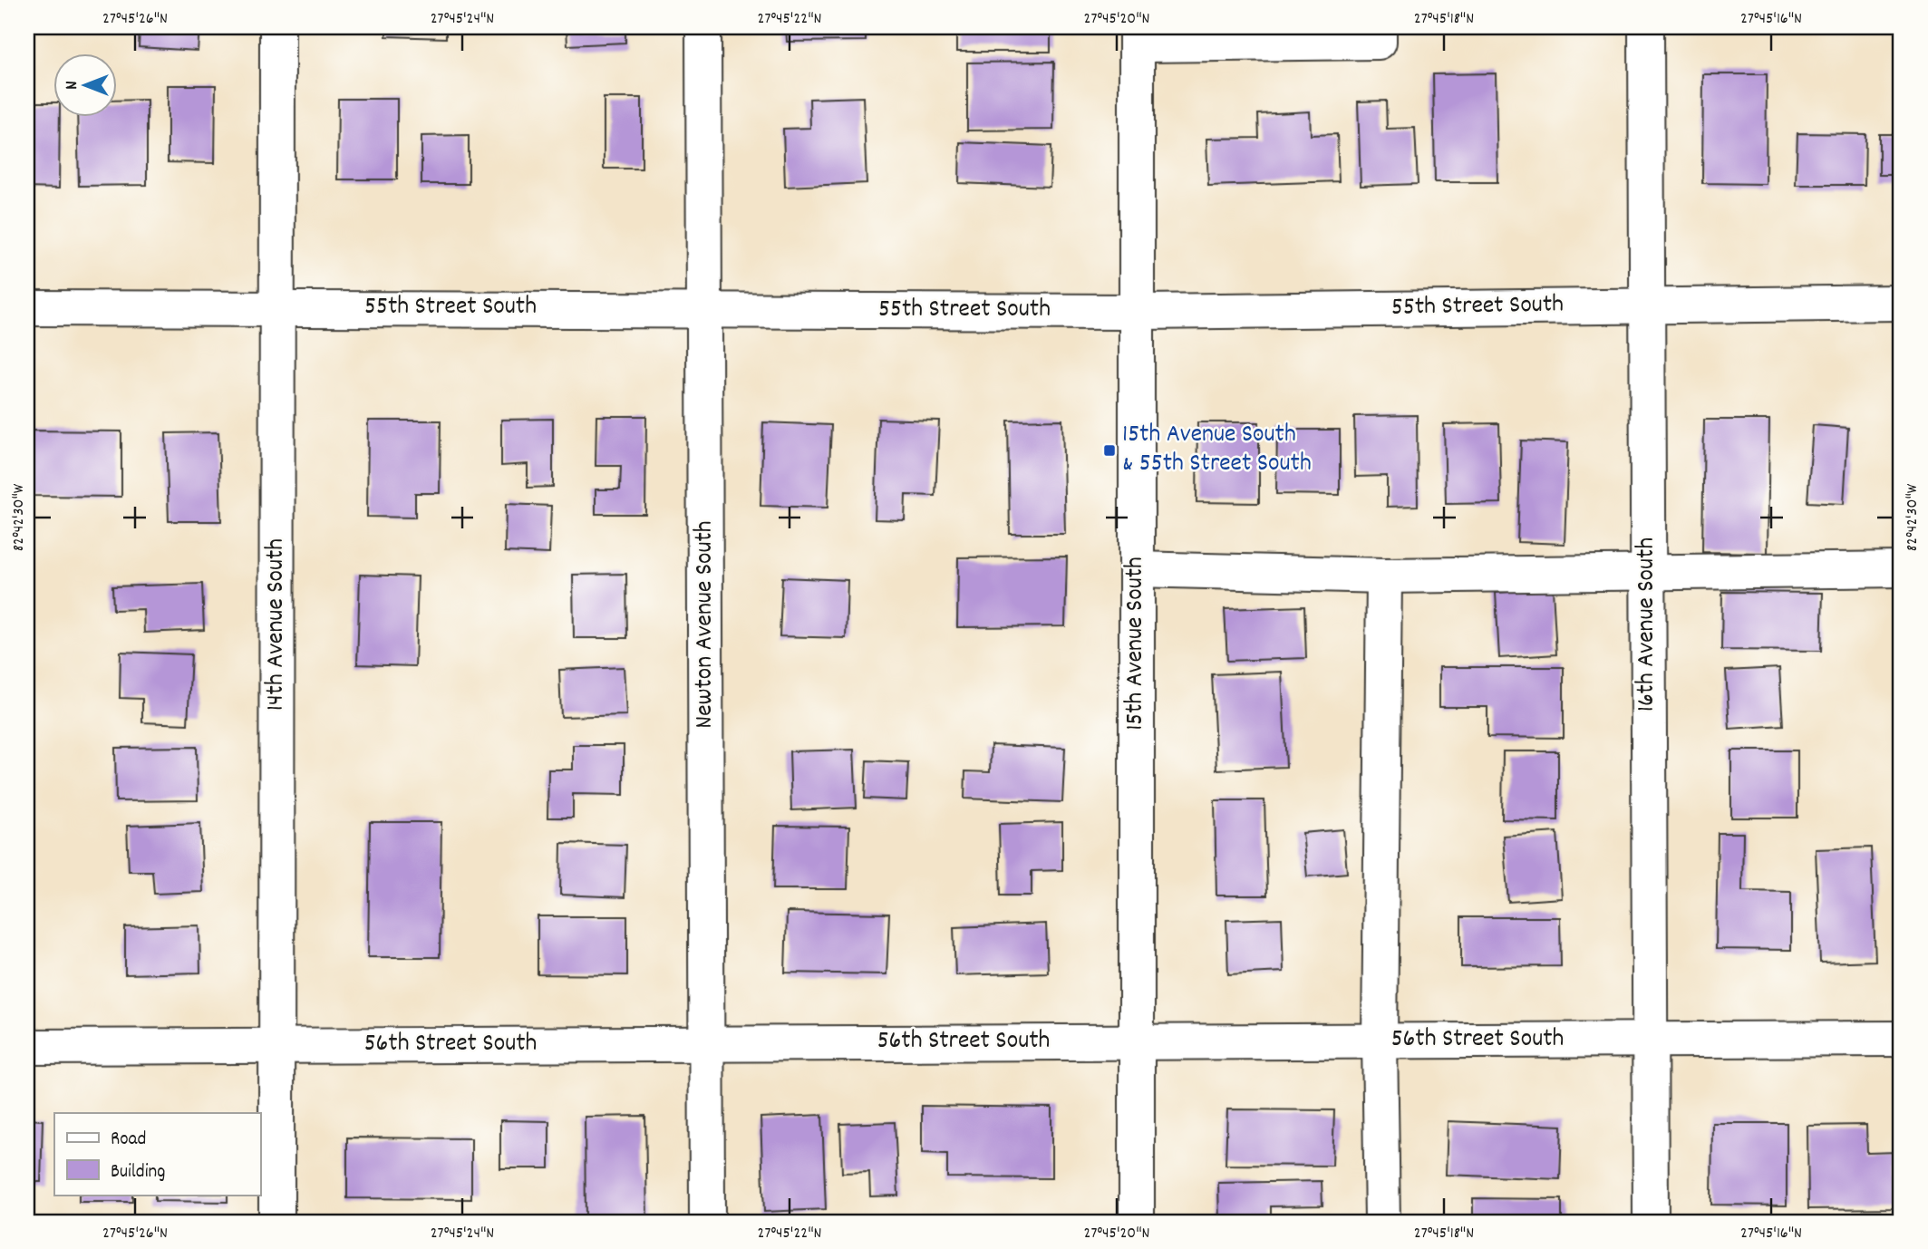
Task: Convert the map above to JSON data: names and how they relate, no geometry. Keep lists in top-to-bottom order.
{
  "streets": {
    "street": [
      "55th Street South",
      "14th Avenue South",
      "Newton Avenue South",
      "16th Avenue South",
      "15th Avenue South",
      "56th Street South"
    ]
  },
  "crossings": [
    ["55th Street South", "14th Avenue South"],
    ["55th Street South", "Newton Avenue South"],
    ["55th Street South", "16th Avenue South"],
    ["55th Street South", "15th Avenue South"],
    ["14th Avenue South", "56th Street South"],
    ["Newton Avenue South", "56th Street South"],
    ["16th Avenue South", "56th Street South"],
    ["15th Avenue South", "56th Street South"]
  ],
  "places": {
    "transit": ["15th Avenue South & 55th Street South"]
  },
  "legend": ["Road", "Building"],
  "north": "left",
  "coordinates": [
    "27°45'26\"N",
    "27°45'24\"N",
    "27°45'22\"N",
    "27°45'20\"N",
    "27°45'18\"N",
    "27°45'16\"N",
    "82°42'30\"W"
  ]
}
